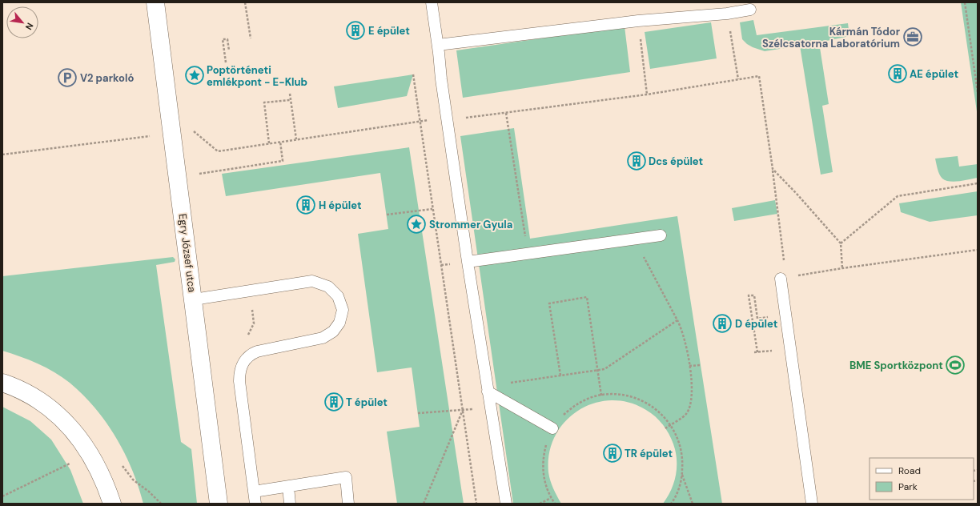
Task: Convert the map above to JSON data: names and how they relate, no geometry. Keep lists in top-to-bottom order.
{
  "streets": {
    "street": ["Egry József utca"]
  },
  "places": {
    "building": [
      "E épület",
      "AE épület",
      "Dcs épület",
      "H épület",
      "D épület",
      "T épület",
      "TR épület"
    ],
    "office": ["Kármán Tódor Szélcsatorna Laboratórium"],
    "place": ["Poptörténeti emlékpont - E-Klub", "Strommer Gyula"],
    "parking": ["V2 parkoló"],
    "sports": ["BME Sportközpont"]
  },
  "legend": ["Road", "Park"],
  "north": "bottom right"
}
